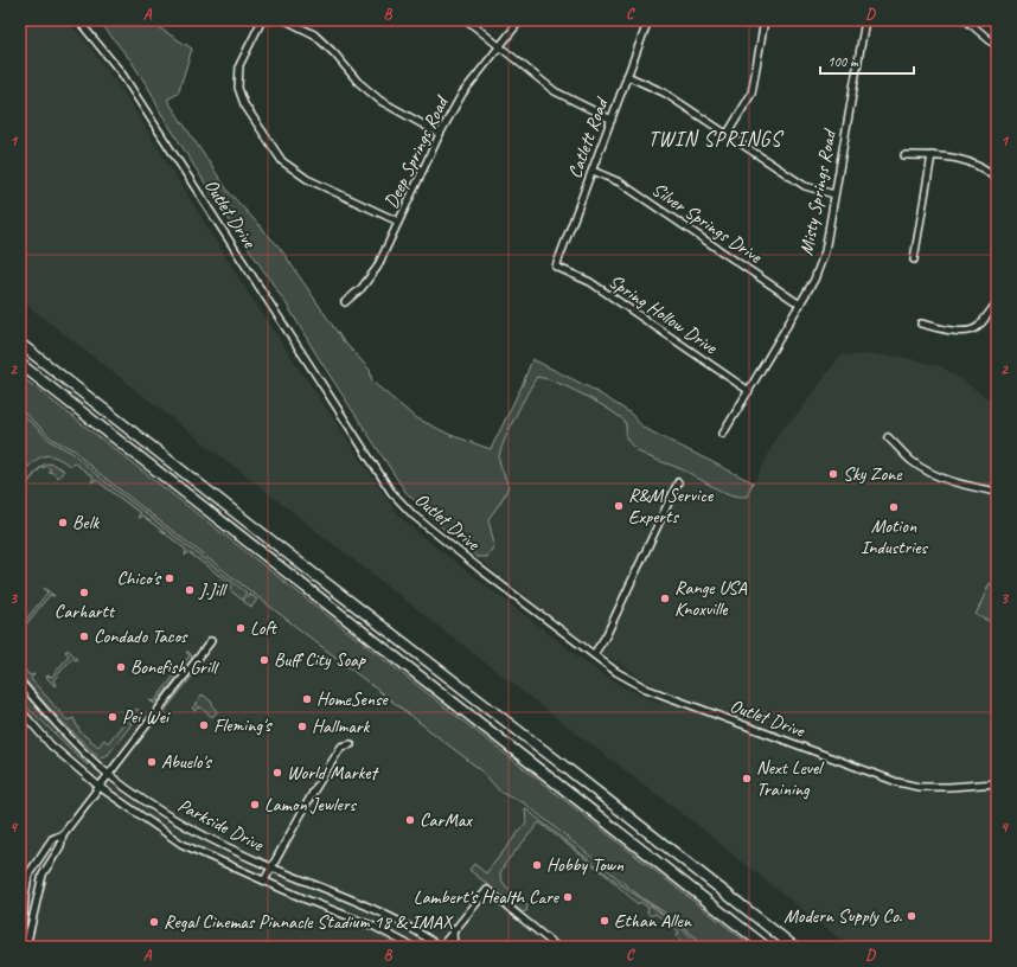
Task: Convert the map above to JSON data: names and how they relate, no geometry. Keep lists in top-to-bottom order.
{
  "streets": {
    "street": [
      "Catlett Road",
      "Deep Springs Road",
      "Misty Springs Road",
      "Outlet Drive",
      "Silver Springs Drive",
      "Spring Hollow Drive",
      "Parkside Drive"
    ]
  },
  "crossings": [
    ["Catlett Road", "Silver Springs Drive"],
    ["Catlett Road", "Spring Hollow Drive"],
    ["Misty Springs Road", "Silver Springs Drive"],
    ["Misty Springs Road", "Spring Hollow Drive"]
  ],
  "districts": ["TWIN SPRINGS"],
  "places": [
    "Sky Zone",
    "R&M Service Experts",
    "Motion Industries",
    "Belk",
    "Chico's",
    "J.Jill",
    "Carhartt",
    "Range USA Knoxville",
    "Loft",
    "Condado Tacos",
    "Buff City Soap",
    "Bonefish Grill",
    "HomeSense",
    "Pei Wei",
    "Fleming's",
    "Hallmark",
    "Abuelo's",
    "World Market",
    "Next Level Training",
    "Lamon Jewlers",
    "CarMax",
    "Hobby Town",
    "Lambert's Health Care",
    "Modern Supply Co.",
    "Ethan Allen",
    "Regal Cinemas Pinnacle Stadium 18 & IMAX"
  ],
  "scale_bar": "100 m",
  "grid": {
    "columns": [
      "A",
      "B",
      "C",
      "D"
    ],
    "rows": [
      "1",
      "2",
      "3",
      "4"
    ]
  }
}
